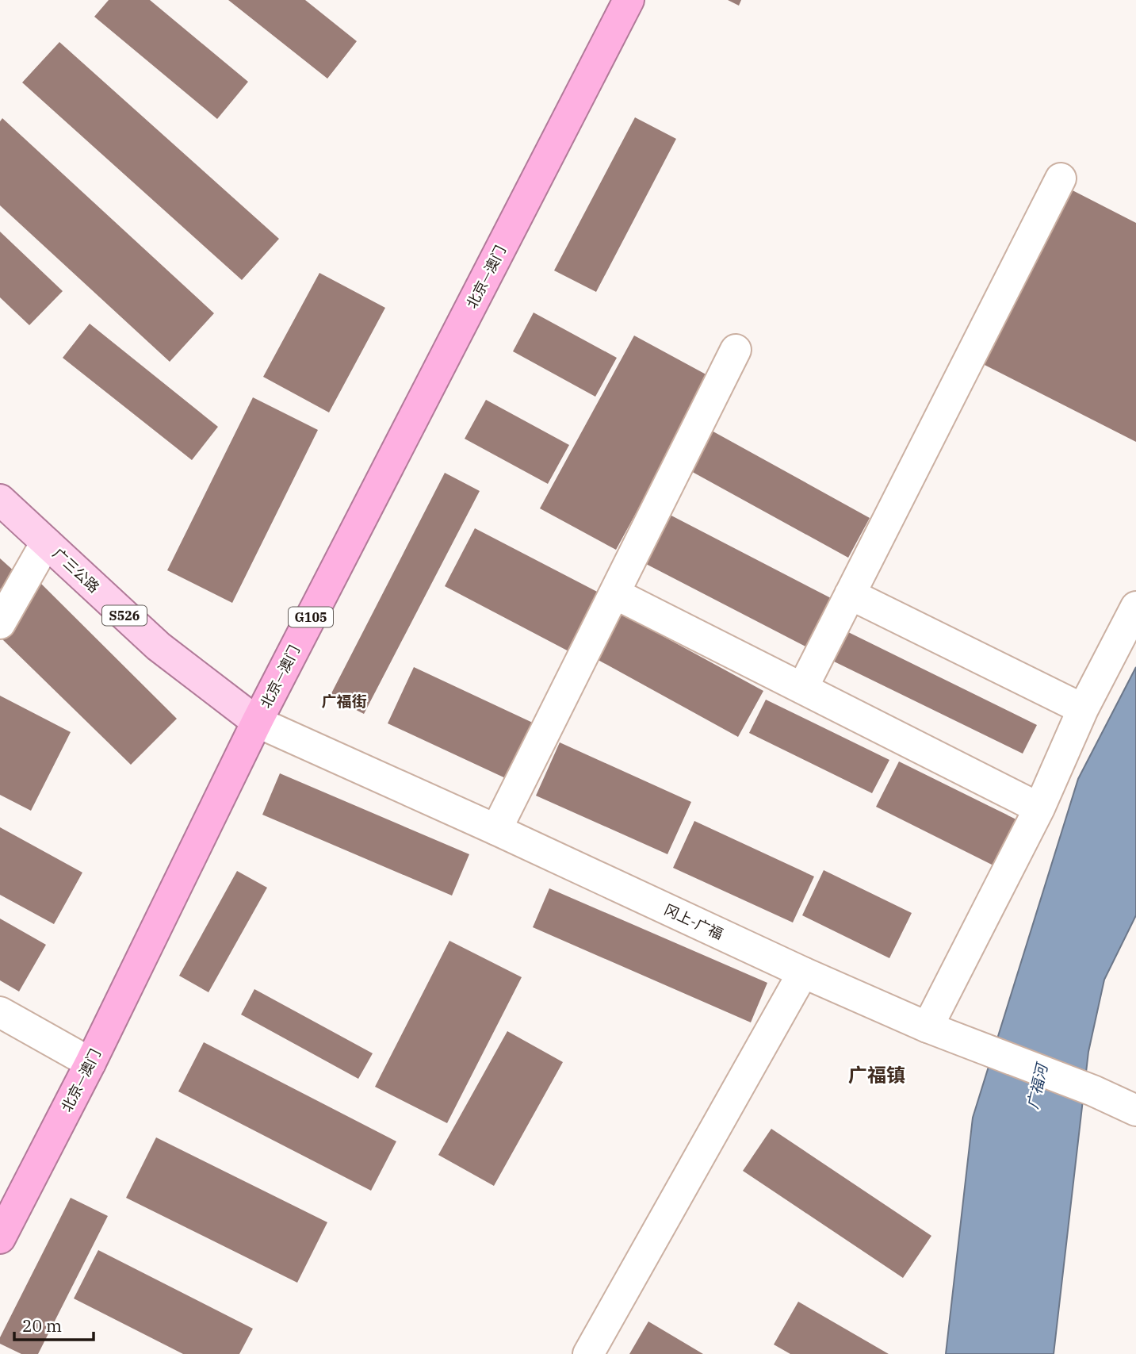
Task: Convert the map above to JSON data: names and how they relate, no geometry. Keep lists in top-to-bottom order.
{
  "streets": {
    "highway": ["北京—澳门", "G105"],
    "main road": ["广三公路", "S526"],
    "street": ["冈上-广福"]
  },
  "crossings": [
    ["北京—澳门", "广三公路"],
    ["北京—澳门", "冈上-广福"],
    ["广三公路", "冈上-广福"]
  ],
  "districts": ["广福街", "广福镇"],
  "water": ["广福河"],
  "scale_bar": "20 m"
}
